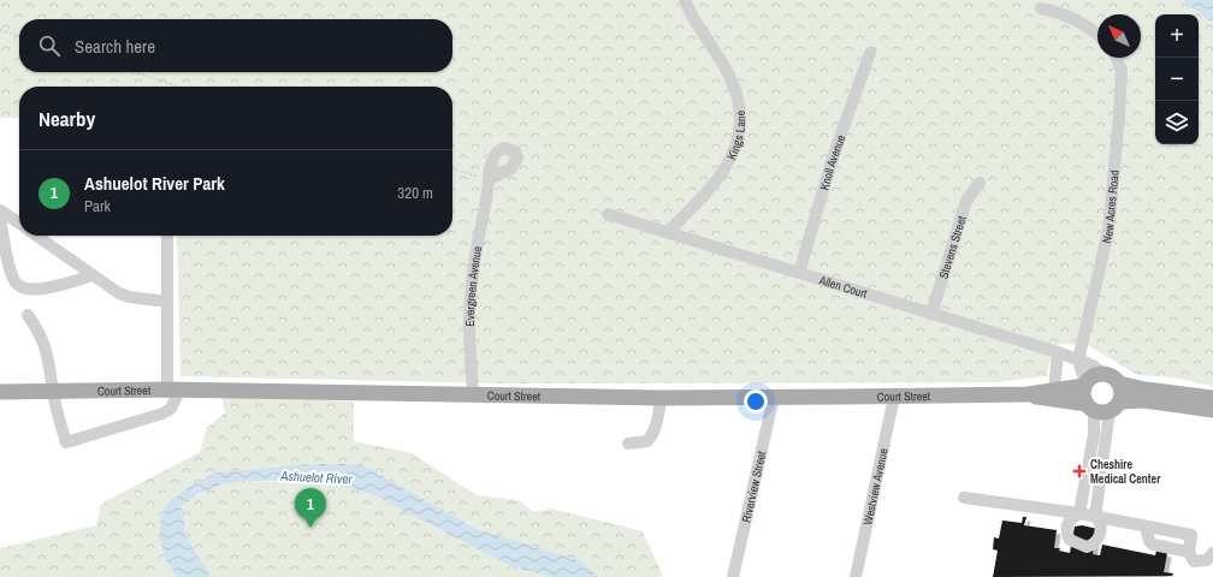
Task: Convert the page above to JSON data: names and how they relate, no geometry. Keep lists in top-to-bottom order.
{
  "streets": {
    "main road": ["Court Street"],
    "street": [
      "Kings Lane",
      "Knoll Avenue",
      "New Acres Road",
      "Stevens Street",
      "Evergreen Avenue",
      "Allen Court",
      "Riverview Street",
      "Westview Avenue"
    ]
  },
  "crossings": [
    ["Kings Lane", "Allen Court"],
    ["Knoll Avenue", "Allen Court"],
    ["New Acres Road", "Allen Court"],
    ["Stevens Street", "Allen Court"],
    ["Evergreen Avenue", "Court Street"],
    ["Allen Court", "Court Street"],
    ["Court Street", "Riverview Street"],
    ["Court Street", "Westview Avenue"]
  ],
  "water": ["Ashuelot River"],
  "places": {
    "health": ["Cheshire Medical Center"]
  },
  "north": "top left",
  "page": {
    "map_buttons": ["+", "−"],
    "search": "Search here",
    "heading": "Nearby",
    "list": [
      {
        "mark": "1",
        "name": "Ashuelot River Park",
        "note": "Park",
        "value": "320 m"
      }
    ],
    "pins": "1"
  }
}
